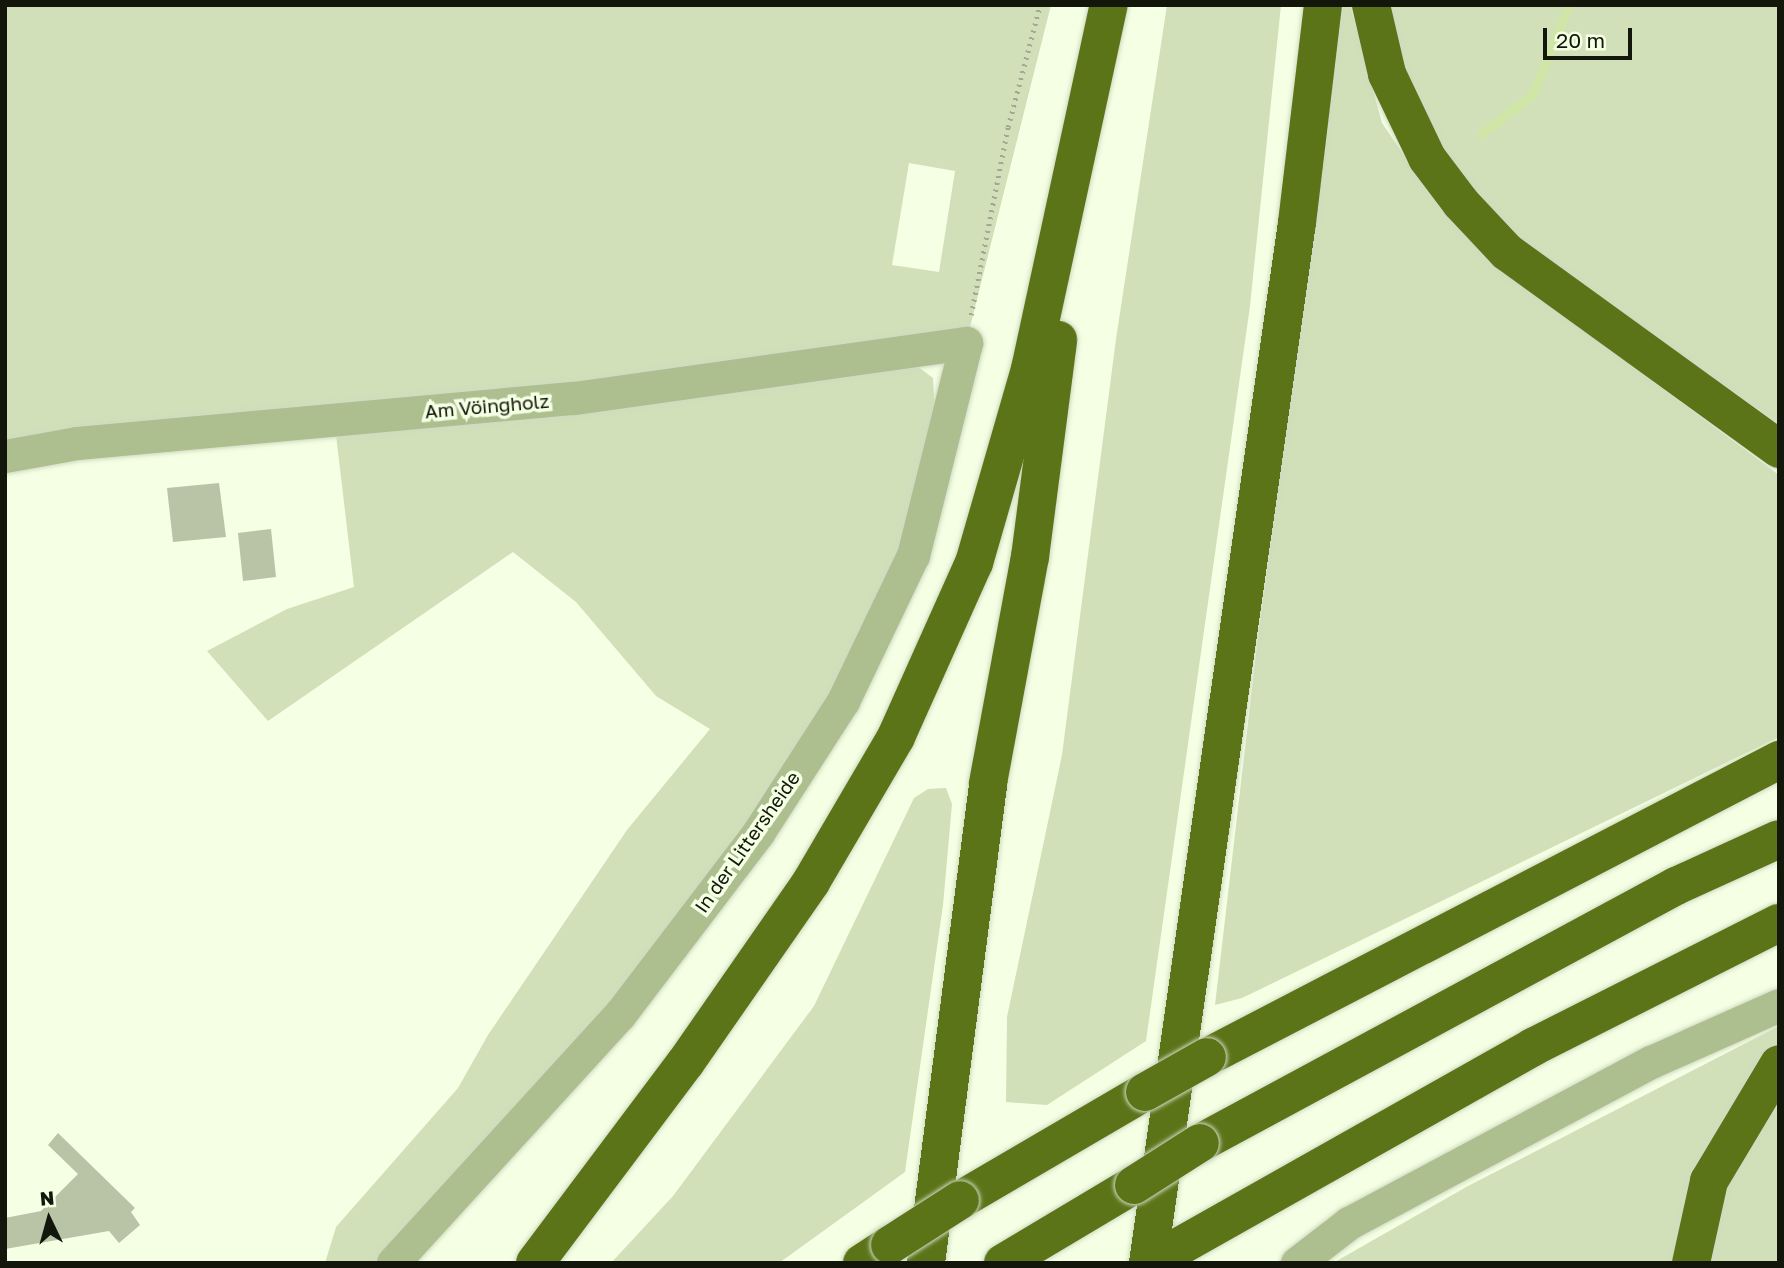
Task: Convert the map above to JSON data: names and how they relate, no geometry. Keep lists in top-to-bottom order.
{
  "streets": {
    "street": ["Am Vöingholz", "In der Littersheide"]
  },
  "crossings": [
    ["Am Vöingholz", "In der Littersheide"]
  ],
  "scale_bar": "20 m",
  "north": "top"
}
